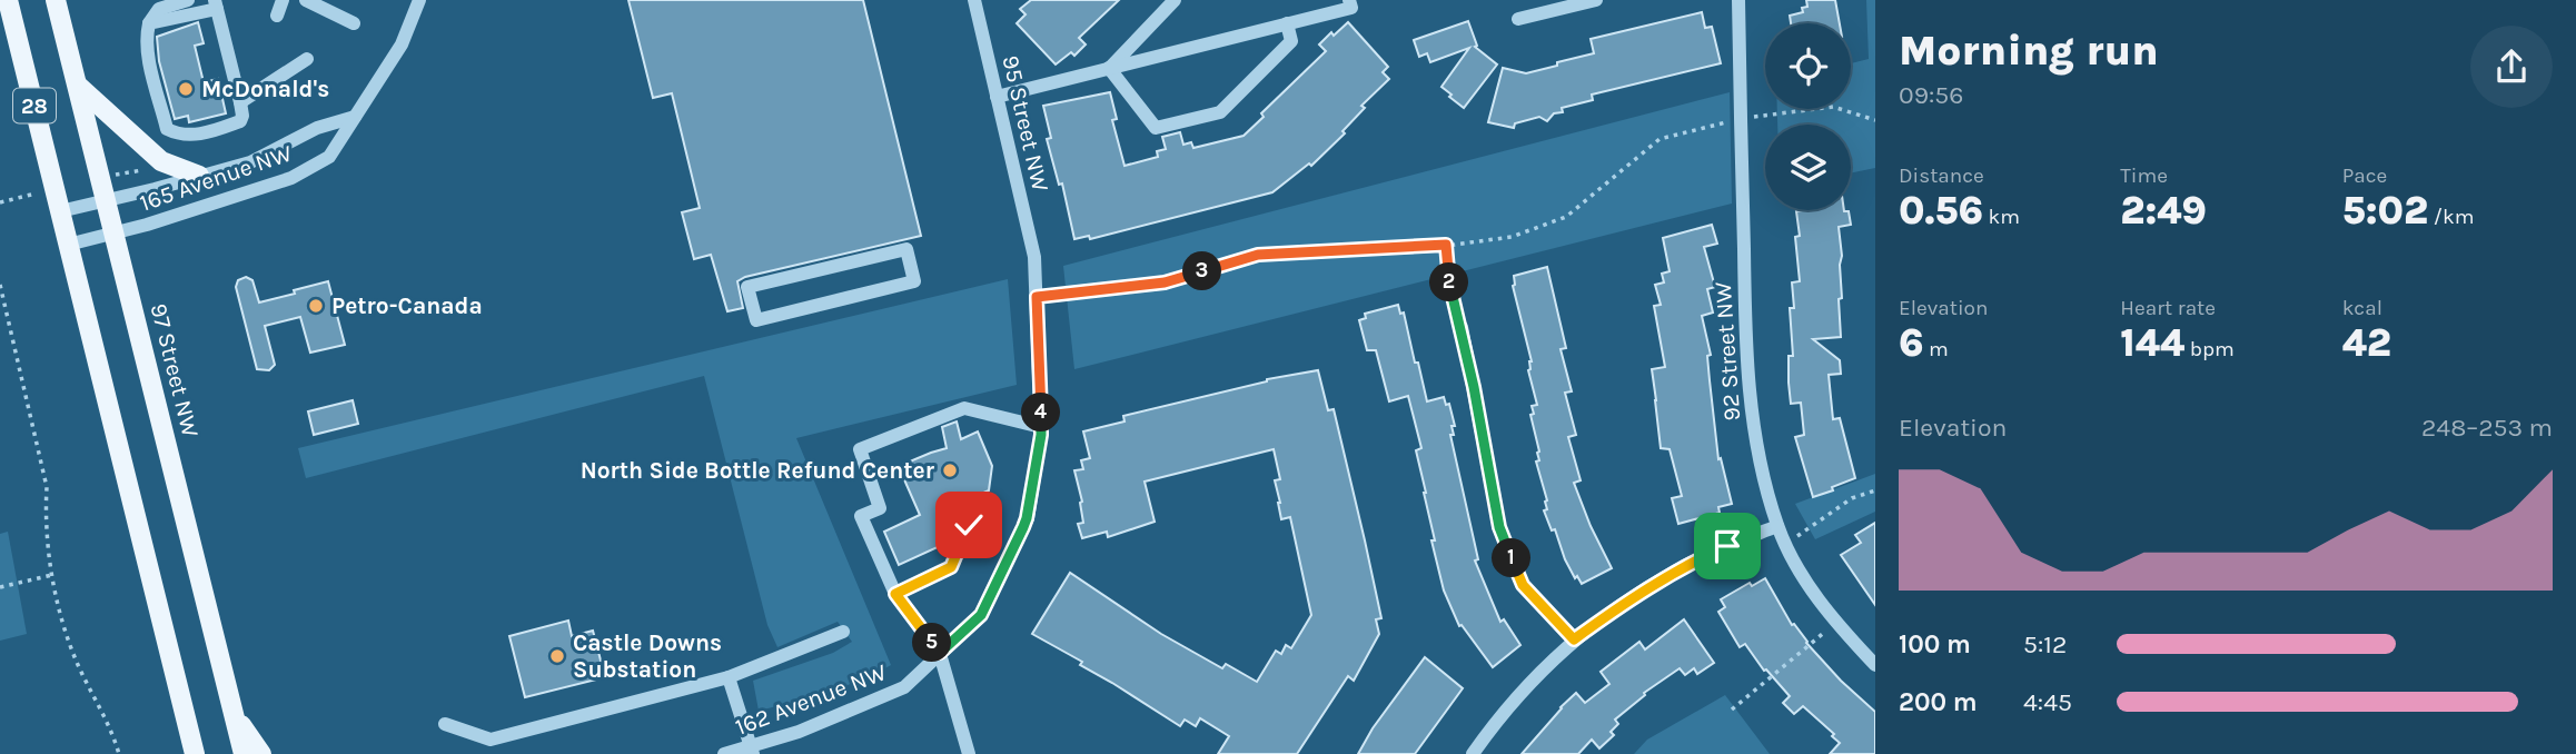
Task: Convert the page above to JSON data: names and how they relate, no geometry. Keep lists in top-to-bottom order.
{
  "streets": {
    "main road": ["28", "97 Street NW"],
    "street": [
      "95 Street NW",
      "165 Avenue NW",
      "92 Street NW",
      "162 Avenue NW"
    ]
  },
  "crossings": [
    ["28", "165 Avenue NW"],
    ["95 Street NW", "162 Avenue NW"],
    ["165 Avenue NW", "97 Street NW"]
  ],
  "places": [
    "McDonald's",
    "Petro-Canada",
    "North Side Bottle Refund Center",
    "Castle Downs Substation"
  ],
  "page": {
    "heading": ["Morning run", "09:56"],
    "stats": [
      ["Distance", "0.56 km"],
      ["Time", "2:49"],
      ["Pace", "5:02 /km"],
      ["Elevation", "6 m"],
      ["Heart rate", "144 bpm"],
      ["kcal", "42"]
    ],
    "pins": [
      "3",
      "2",
      "4",
      "1",
      "5"
    ],
    "chart": ["Elevation", "248–253 m"],
    "list": [
      {
        "name": "100 m",
        "note": "5:12"
      },
      {
        "name": "200 m",
        "note": "4:45"
      }
    ]
  }
}
